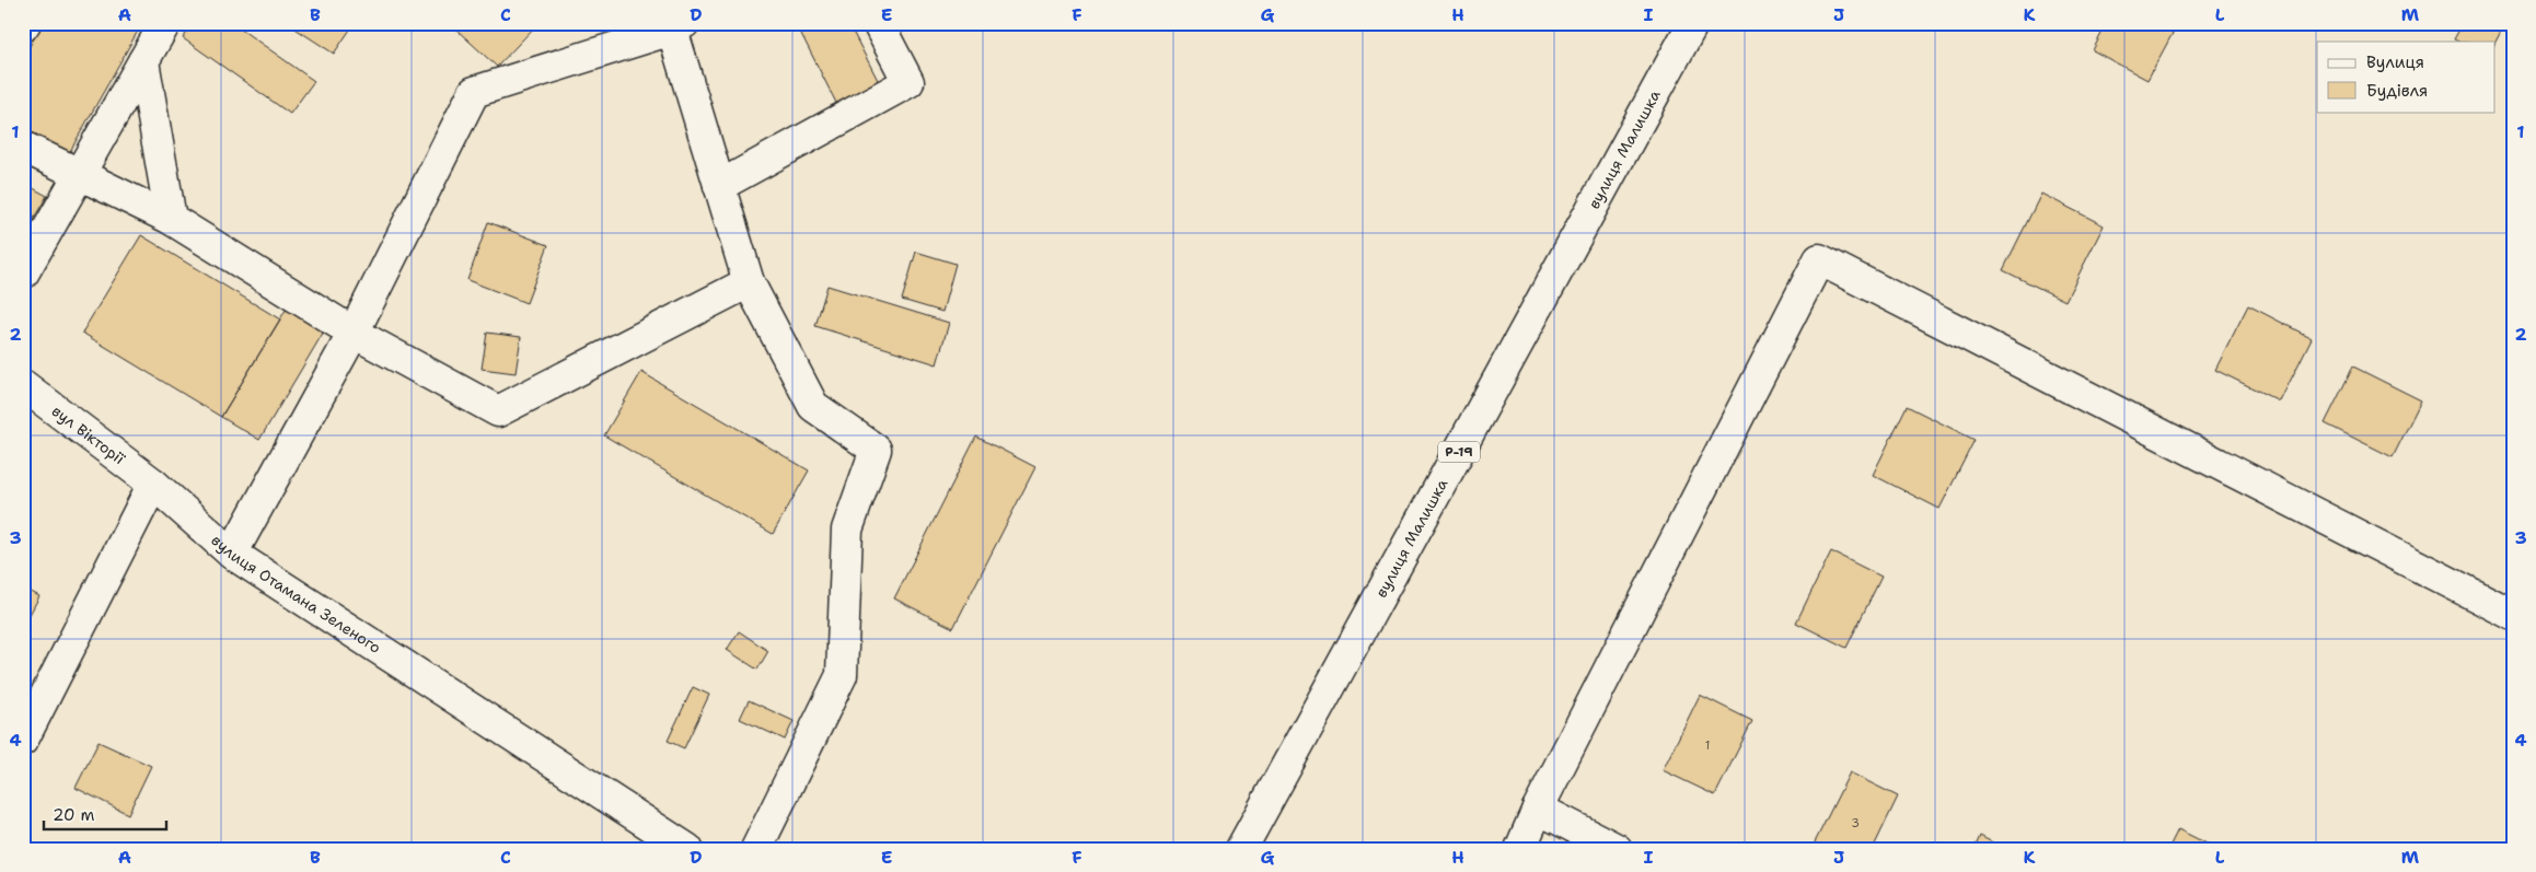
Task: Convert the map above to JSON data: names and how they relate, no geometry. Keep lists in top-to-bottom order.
{
  "streets": {
    "street": [
      "вулиця Малишка",
      "вул Вікторії",
      "Р-19",
      "вулиця Отамана Зеленого"
    ]
  },
  "crossings": [
    ["вул Вікторії", "вулиця Отамана Зеленого"]
  ],
  "house_numbers": ["1", "3"],
  "legend": ["Вулиця", "Будівля"],
  "scale_bar": "20 m",
  "grid": {
    "columns": [
      "A",
      "B",
      "C",
      "D",
      "E",
      "F",
      "G",
      "H",
      "I",
      "J",
      "K",
      "L",
      "M"
    ],
    "rows": [
      "1",
      "2",
      "3",
      "4"
    ]
  }
}
